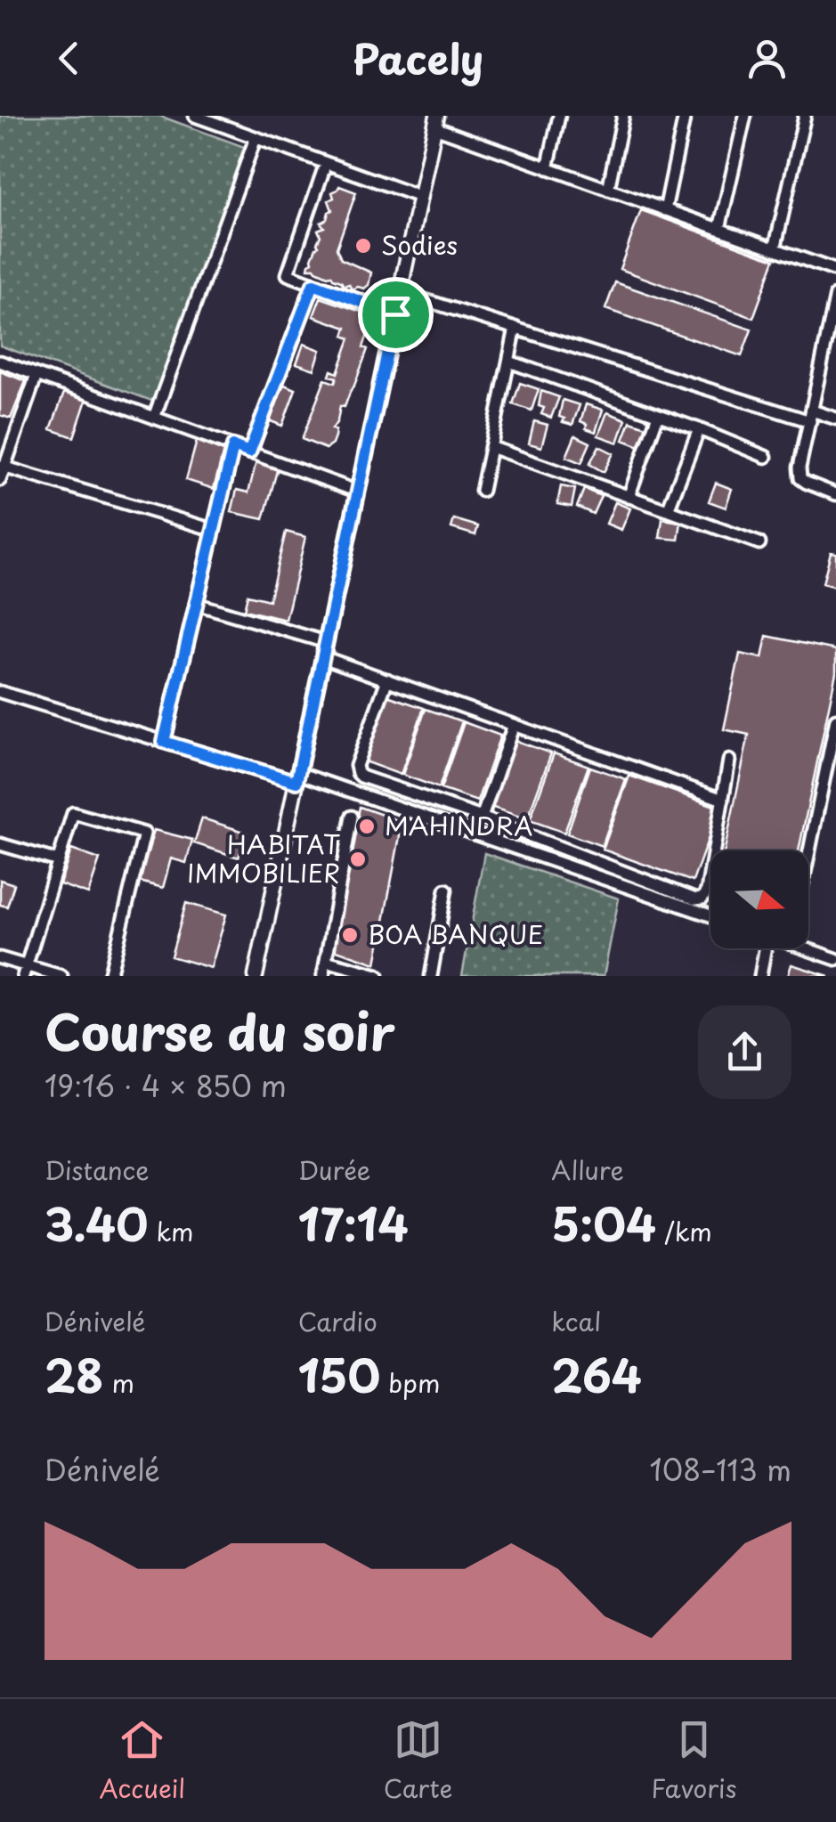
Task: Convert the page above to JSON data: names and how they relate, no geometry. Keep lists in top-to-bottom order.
{
  "places": [
    "Sodies",
    "MAHINDRA",
    "HABITAT IMMOBILIER",
    "BOA BANQUE"
  ],
  "north": "right",
  "page": {
    "header": "Pacely",
    "heading": ["Course du soir", "19:16 · 4 × 850 m"],
    "stats": [
      ["Distance", "3.40 km"],
      ["Durée", "17:14"],
      ["Allure", "5:04 /km"],
      ["Dénivelé", "28 m"],
      ["Cardio", "150 bpm"],
      ["kcal", "264"]
    ],
    "chart": ["Dénivelé", "108–113 m"],
    "tabs": ["Accueil", "Carte", "Favoris"]
  }
}
